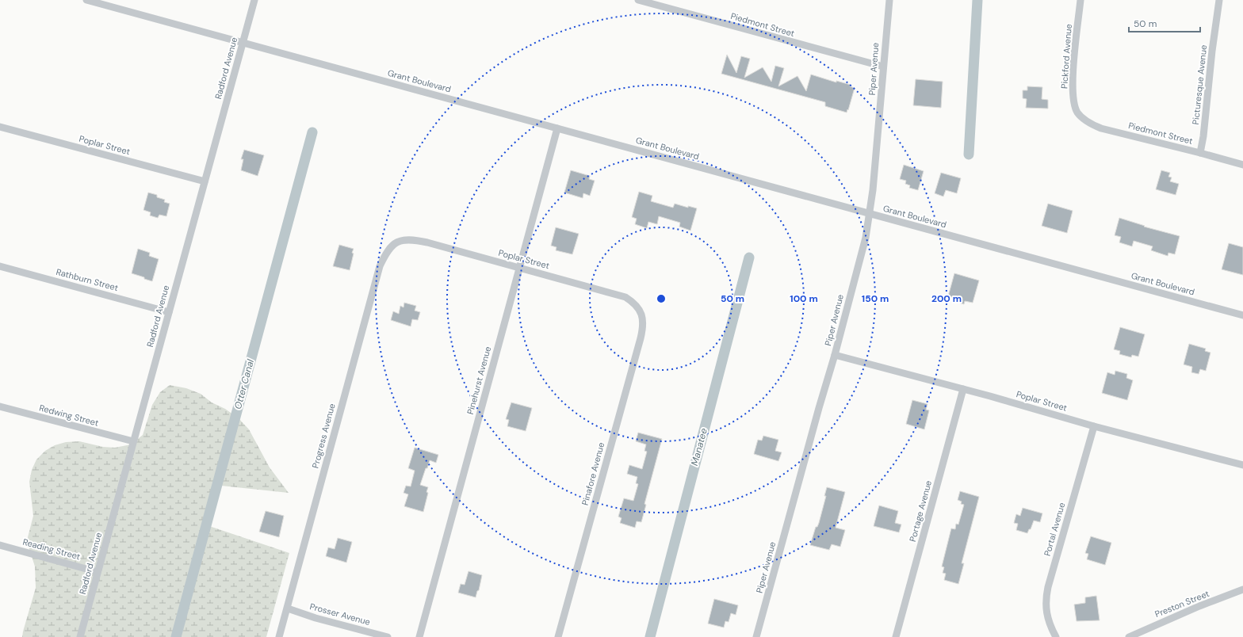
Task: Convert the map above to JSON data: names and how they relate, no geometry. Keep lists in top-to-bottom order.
{
  "streets": {
    "street": [
      "Piedmont Street",
      "Pickford Avenue",
      "Radford Avenue",
      "Piper Avenue",
      "Grant Boulevard",
      "Picturesque Avenue",
      "Poplar Street",
      "Rathburn Street",
      "Pinehurst Avenue",
      "Redwing Street",
      "Progress Avenue",
      "Pinafore Avenue",
      "Portage Avenue",
      "Portal Avenue",
      "Reading Street",
      "Preston Street",
      "Prosser Avenue"
    ]
  },
  "crossings": [
    ["Piedmont Street", "Pickford Avenue"],
    ["Piedmont Street", "Piper Avenue"],
    ["Piedmont Street", "Picturesque Avenue"],
    ["Radford Avenue", "Grant Boulevard"],
    ["Radford Avenue", "Poplar Street"],
    ["Radford Avenue", "Rathburn Street"],
    ["Radford Avenue", "Redwing Street"],
    ["Radford Avenue", "Reading Street"],
    ["Piper Avenue", "Grant Boulevard"],
    ["Piper Avenue", "Poplar Street"],
    ["Grant Boulevard", "Pinehurst Avenue"],
    ["Poplar Street", "Pinehurst Avenue"],
    ["Poplar Street", "Progress Avenue"],
    ["Poplar Street", "Pinafore Avenue"],
    ["Poplar Street", "Portage Avenue"],
    ["Poplar Street", "Portal Avenue"],
    ["Progress Avenue", "Prosser Avenue"]
  ],
  "water": ["Otter Canal", "Manatee"],
  "scale_bar": "50 m",
  "rings": [
    "50 m",
    "100 m",
    "150 m",
    "200 m"
  ]
}
